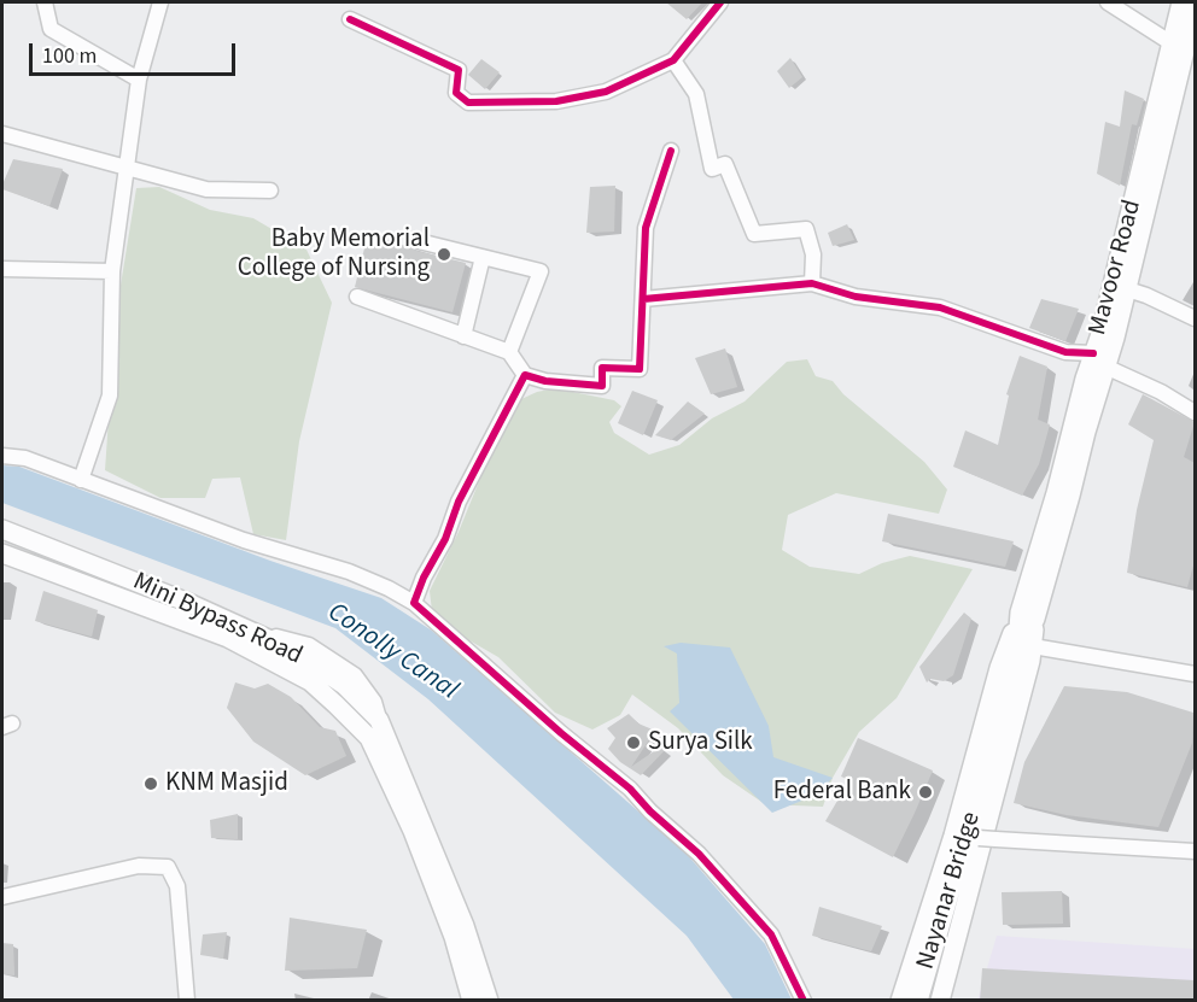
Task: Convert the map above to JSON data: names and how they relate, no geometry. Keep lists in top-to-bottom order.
{
  "streets": {
    "main road": ["Mavoor Road", "Mini Bypass Road", "Nayanar Bridge"]
  },
  "crossings": [
    ["Mavoor Road", "Nayanar Bridge"]
  ],
  "water": ["Conolly Canal"],
  "places": [
    "Baby Memorial College of Nursing",
    "Surya Silk",
    "KNM Masjid",
    "Federal Bank"
  ],
  "scale_bar": "100 m"
}
